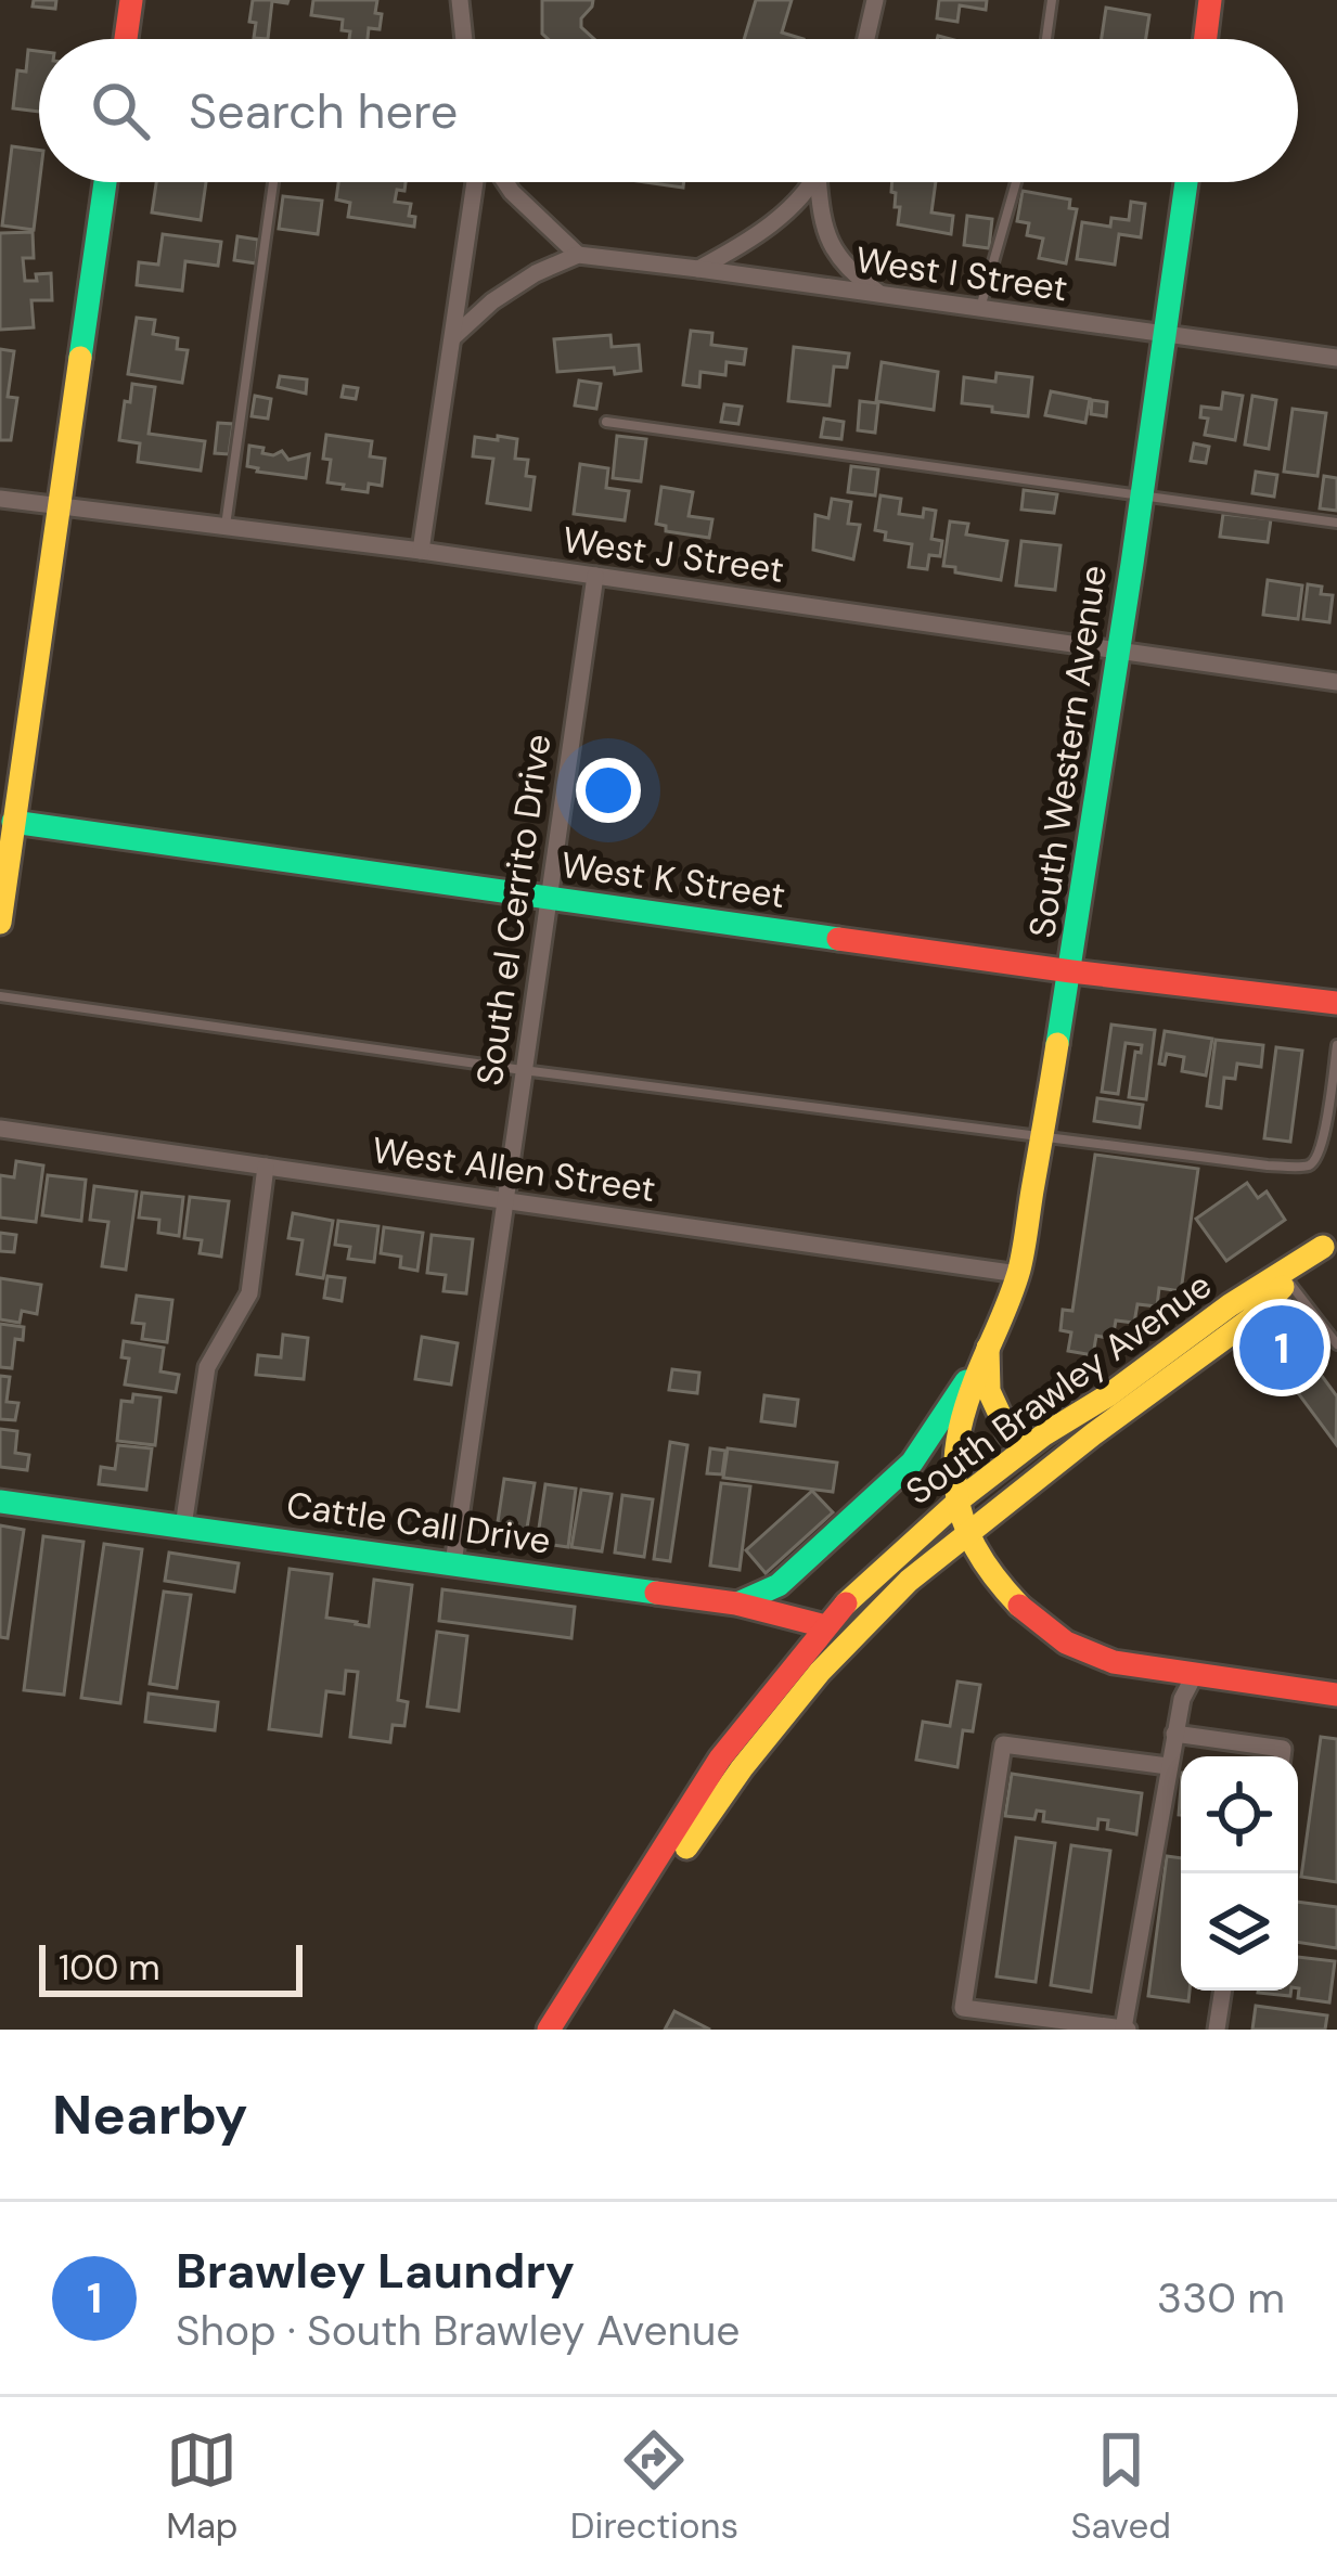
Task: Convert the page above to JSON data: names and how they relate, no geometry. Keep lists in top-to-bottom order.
{
  "streets": {
    "main road": [
      "South Western Avenue",
      "West K Street",
      "South Brawley Avenue",
      "Cattle Call Drive"
    ],
    "street": [
      "West I Street",
      "West J Street",
      "South el Cerrito Drive",
      "West Allen Street"
    ]
  },
  "crossings": [
    ["West I Street", "South Western Avenue"],
    ["West J Street", "South Western Avenue"],
    ["West J Street", "South el Cerrito Drive"],
    ["South Western Avenue", "West K Street"],
    ["South Western Avenue", "West Allen Street"],
    ["South Western Avenue", "South Brawley Avenue"],
    ["South Western Avenue", "Cattle Call Drive"],
    ["West K Street", "South el Cerrito Drive"],
    ["South el Cerrito Drive", "West Allen Street"],
    ["South el Cerrito Drive", "Cattle Call Drive"],
    ["South Brawley Avenue", "Cattle Call Drive"]
  ],
  "scale_bar": "100 m",
  "page": {
    "search": "Search here",
    "pins": "1",
    "scale": "100 m",
    "heading": "Nearby",
    "list": [
      {
        "mark": "1",
        "name": "Brawley Laundry",
        "note": "Shop · South Brawley Avenue",
        "value": "330 m"
      }
    ],
    "nav": ["Map", "Directions", "Saved"]
  }
}
